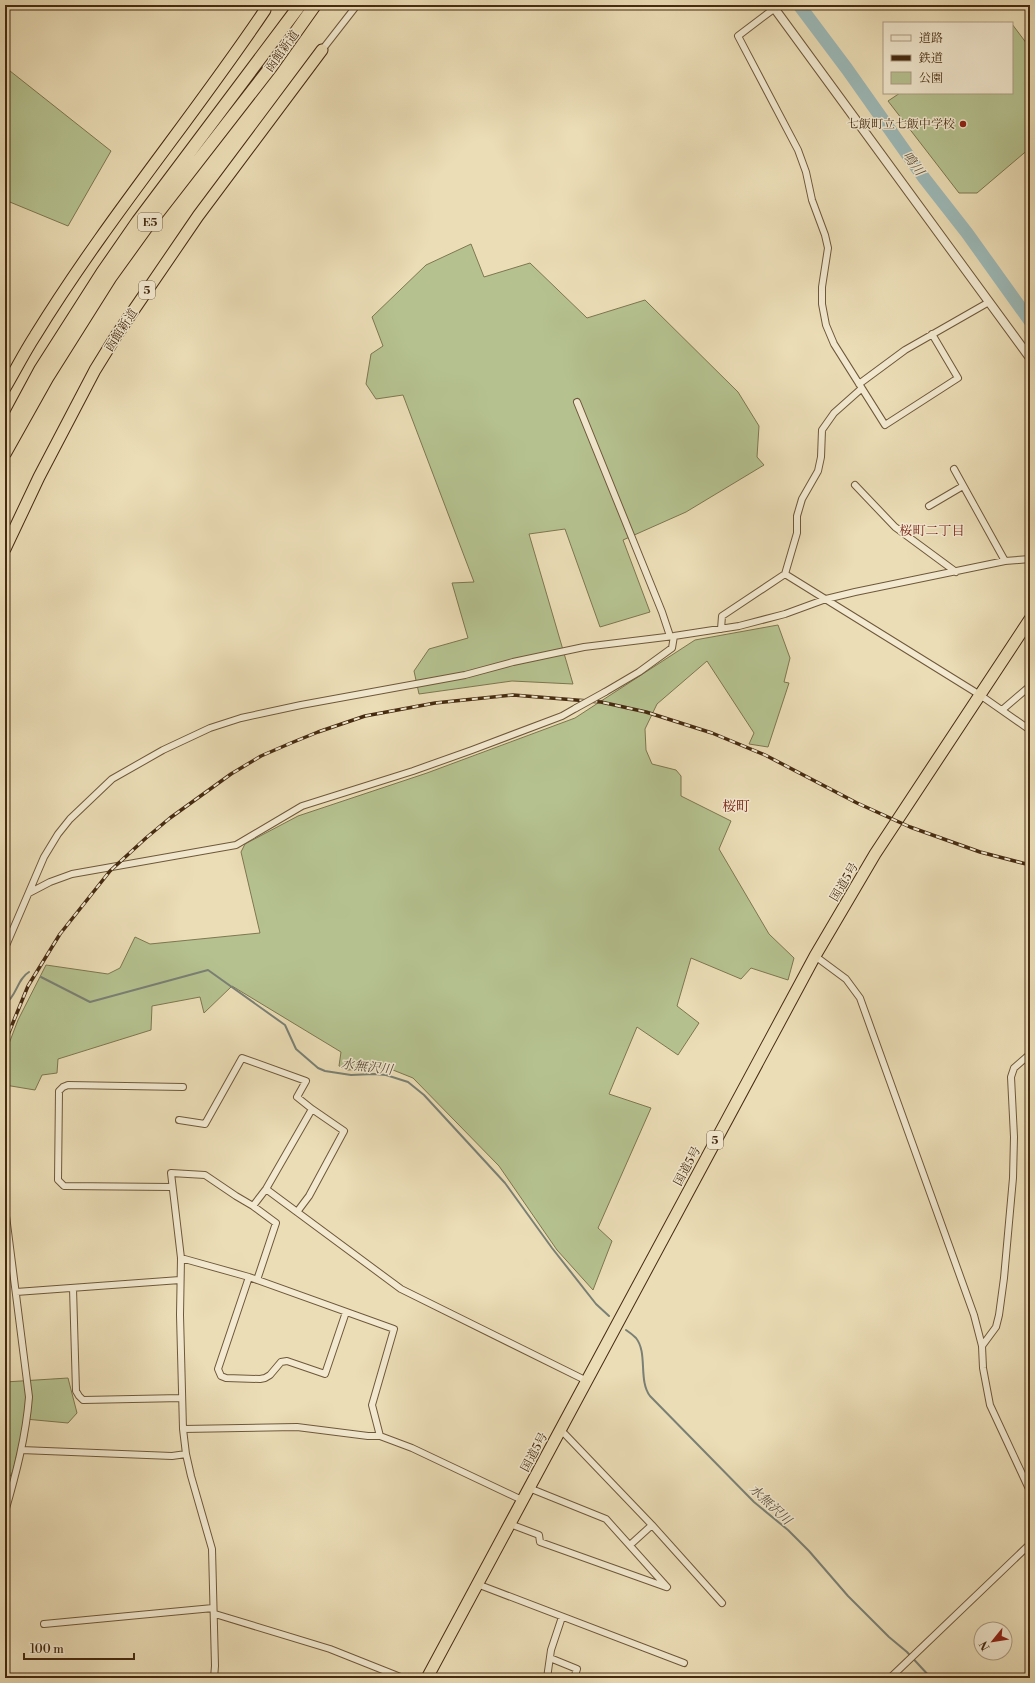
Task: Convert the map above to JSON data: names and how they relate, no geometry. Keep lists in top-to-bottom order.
{
  "streets": {
    "highway": [
      "函館新道",
      "E5",
      "5",
      "国道5号"
    ]
  },
  "districts": ["桜町二丁目", "桜町"],
  "water": ["鳴川", "水無沢川"],
  "places": ["七飯町立七飯中学校"],
  "legend": ["道路", "鉄道", "公園"],
  "scale_bar": "100 m",
  "north": "bottom left"
}
